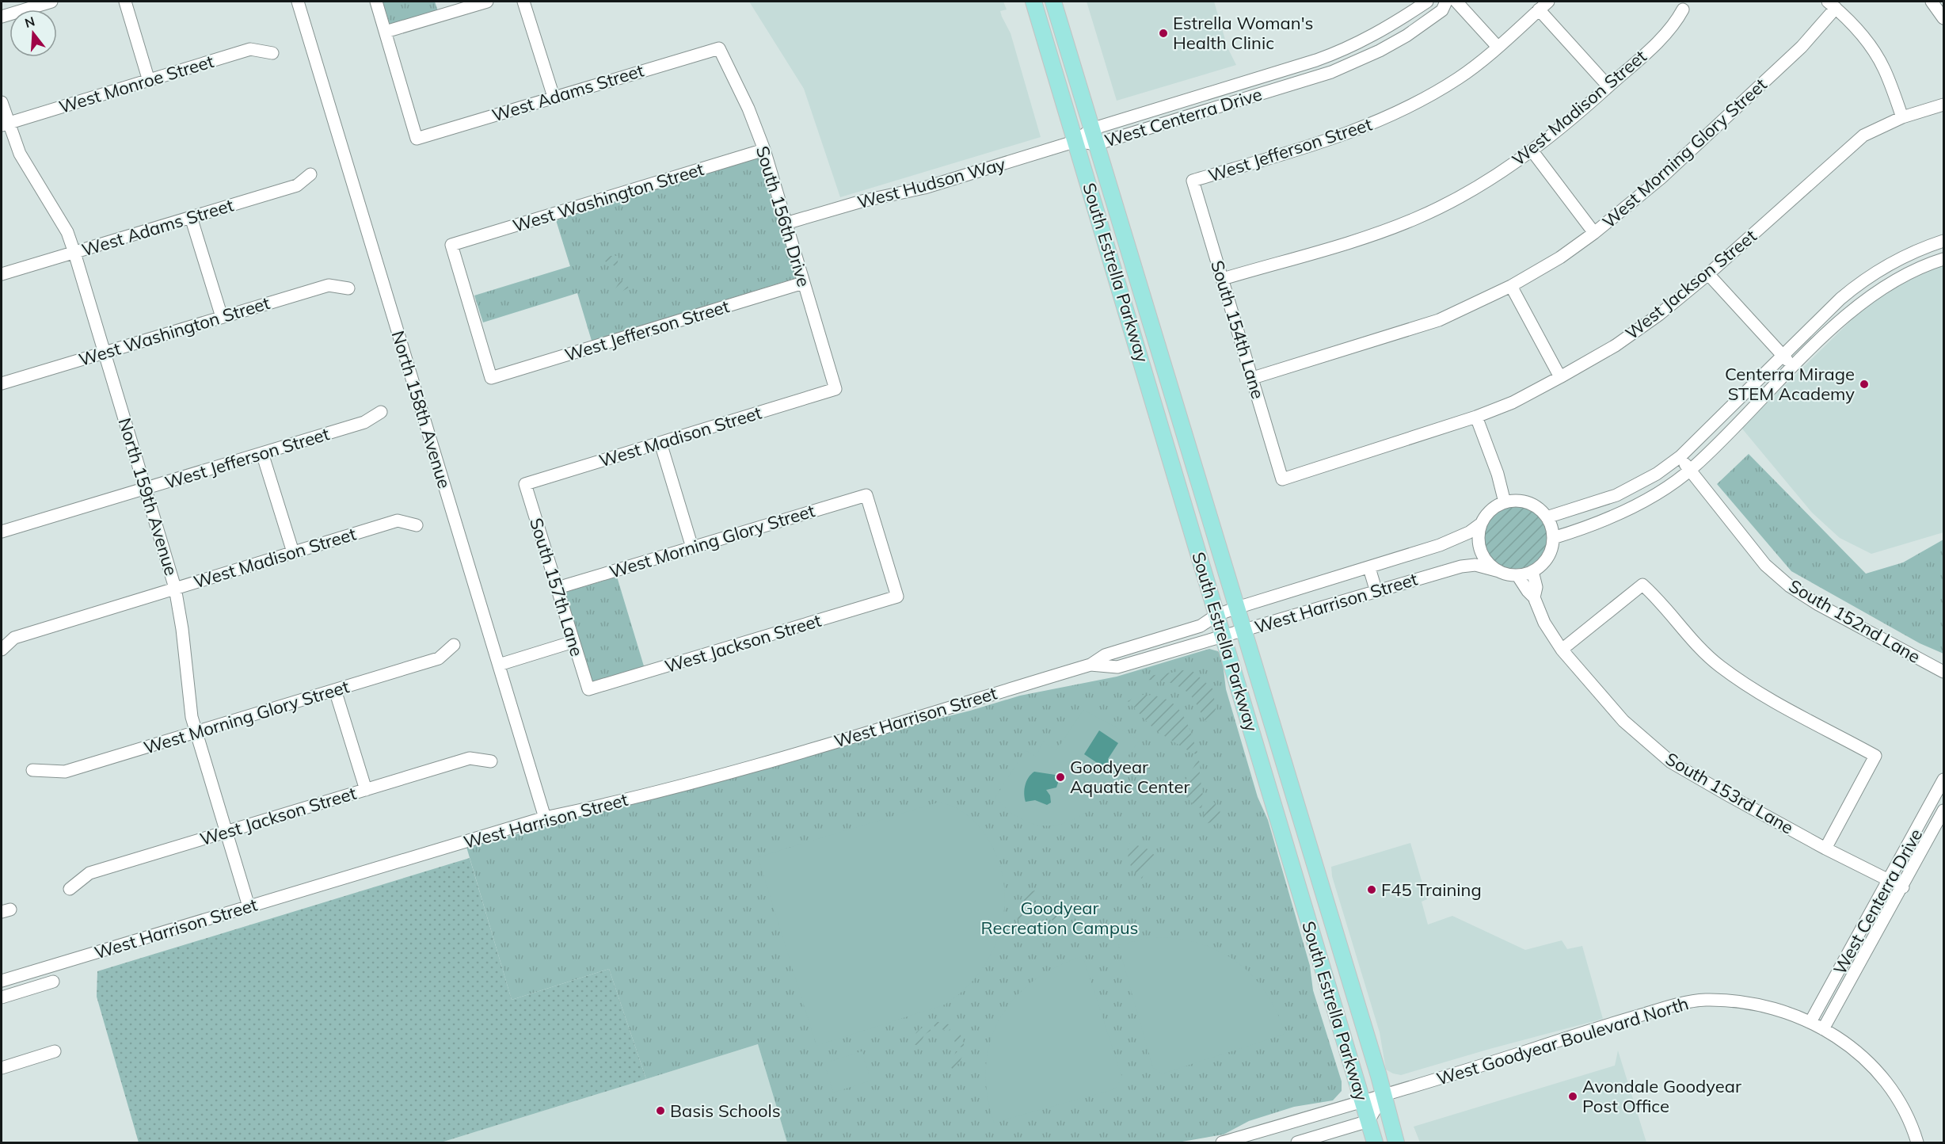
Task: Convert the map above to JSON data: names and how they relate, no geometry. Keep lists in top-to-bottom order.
{
  "streets": {
    "main road": ["South Estrella Parkway"],
    "street": [
      "West Monroe Street",
      "West Adams Street",
      "West Madison Street",
      "West Centerra Drive",
      "West Jefferson Street",
      "West Morning Glory Street",
      "West Hudson Way",
      "West Washington Street",
      "South 156th Drive",
      "West Jackson Street",
      "South 154th Lane",
      "North 158th Avenue",
      "North 159th Avenue",
      "South 157th Lane",
      "West Harrison Street",
      "South 152nd Lane",
      "South 153rd Lane",
      "West Goodyear Boulevard North"
    ]
  },
  "crossings": [
    ["West Monroe Street", "North 159th Avenue"],
    ["West Adams Street", "South 156th Drive"],
    ["West Adams Street", "North 159th Avenue"],
    ["West Madison Street", "South 156th Drive"],
    ["West Madison Street", "South 154th Lane"],
    ["West Madison Street", "North 159th Avenue"],
    ["West Madison Street", "South 157th Lane"],
    ["West Centerra Drive", "West Hudson Way"],
    ["West Centerra Drive", "South Estrella Parkway"],
    ["West Centerra Drive", "South 153rd Lane"],
    ["West Centerra Drive", "West Goodyear Boulevard North"],
    ["West Jefferson Street", "West Washington Street"],
    ["West Jefferson Street", "South 156th Drive"],
    ["West Jefferson Street", "South 154th Lane"],
    ["West Jefferson Street", "North 159th Avenue"],
    ["West Morning Glory Street", "West Jackson Street"],
    ["West Morning Glory Street", "South 154th Lane"],
    ["West Morning Glory Street", "North 159th Avenue"],
    ["West Morning Glory Street", "South 157th Lane"],
    ["West Hudson Way", "South 156th Drive"],
    ["West Hudson Way", "South Estrella Parkway"],
    ["West Washington Street", "South 156th Drive"],
    ["West Washington Street", "North 159th Avenue"],
    ["South Estrella Parkway", "West Harrison Street"],
    ["South Estrella Parkway", "West Goodyear Boulevard North"],
    ["West Jackson Street", "South 154th Lane"],
    ["West Jackson Street", "North 159th Avenue"],
    ["West Jackson Street", "South 157th Lane"],
    ["North 158th Avenue", "West Harrison Street"],
    ["North 159th Avenue", "West Harrison Street"],
    ["West Harrison Street", "South 153rd Lane"]
  ],
  "parks": ["Goodyear Recreation Campus"],
  "places": [
    "Estrella Woman's Health Clinic",
    "Centerra Mirage STEM Academy",
    "Goodyear Aquatic Center",
    "F45 Training",
    "Avondale Goodyear Post Office",
    "Basis Schools"
  ],
  "north": "top"
}
